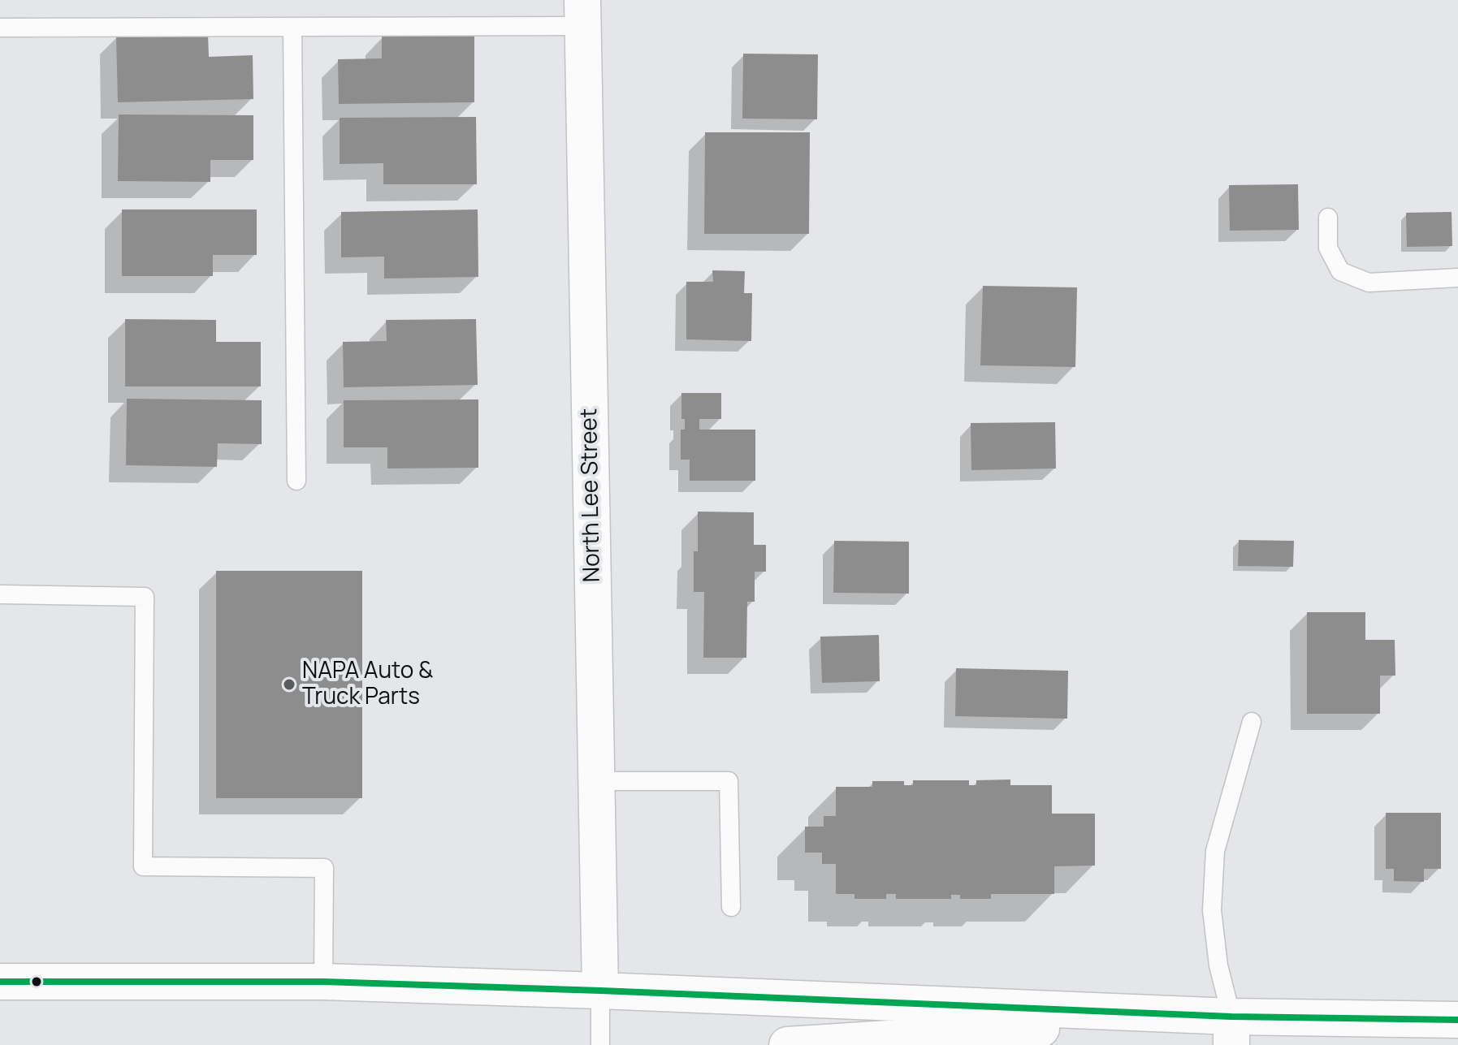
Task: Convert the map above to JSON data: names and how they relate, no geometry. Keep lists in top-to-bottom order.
{
  "streets": {
    "main road": ["North Lee Street"]
  },
  "places": ["NAPA Auto & Truck Parts"]
}
